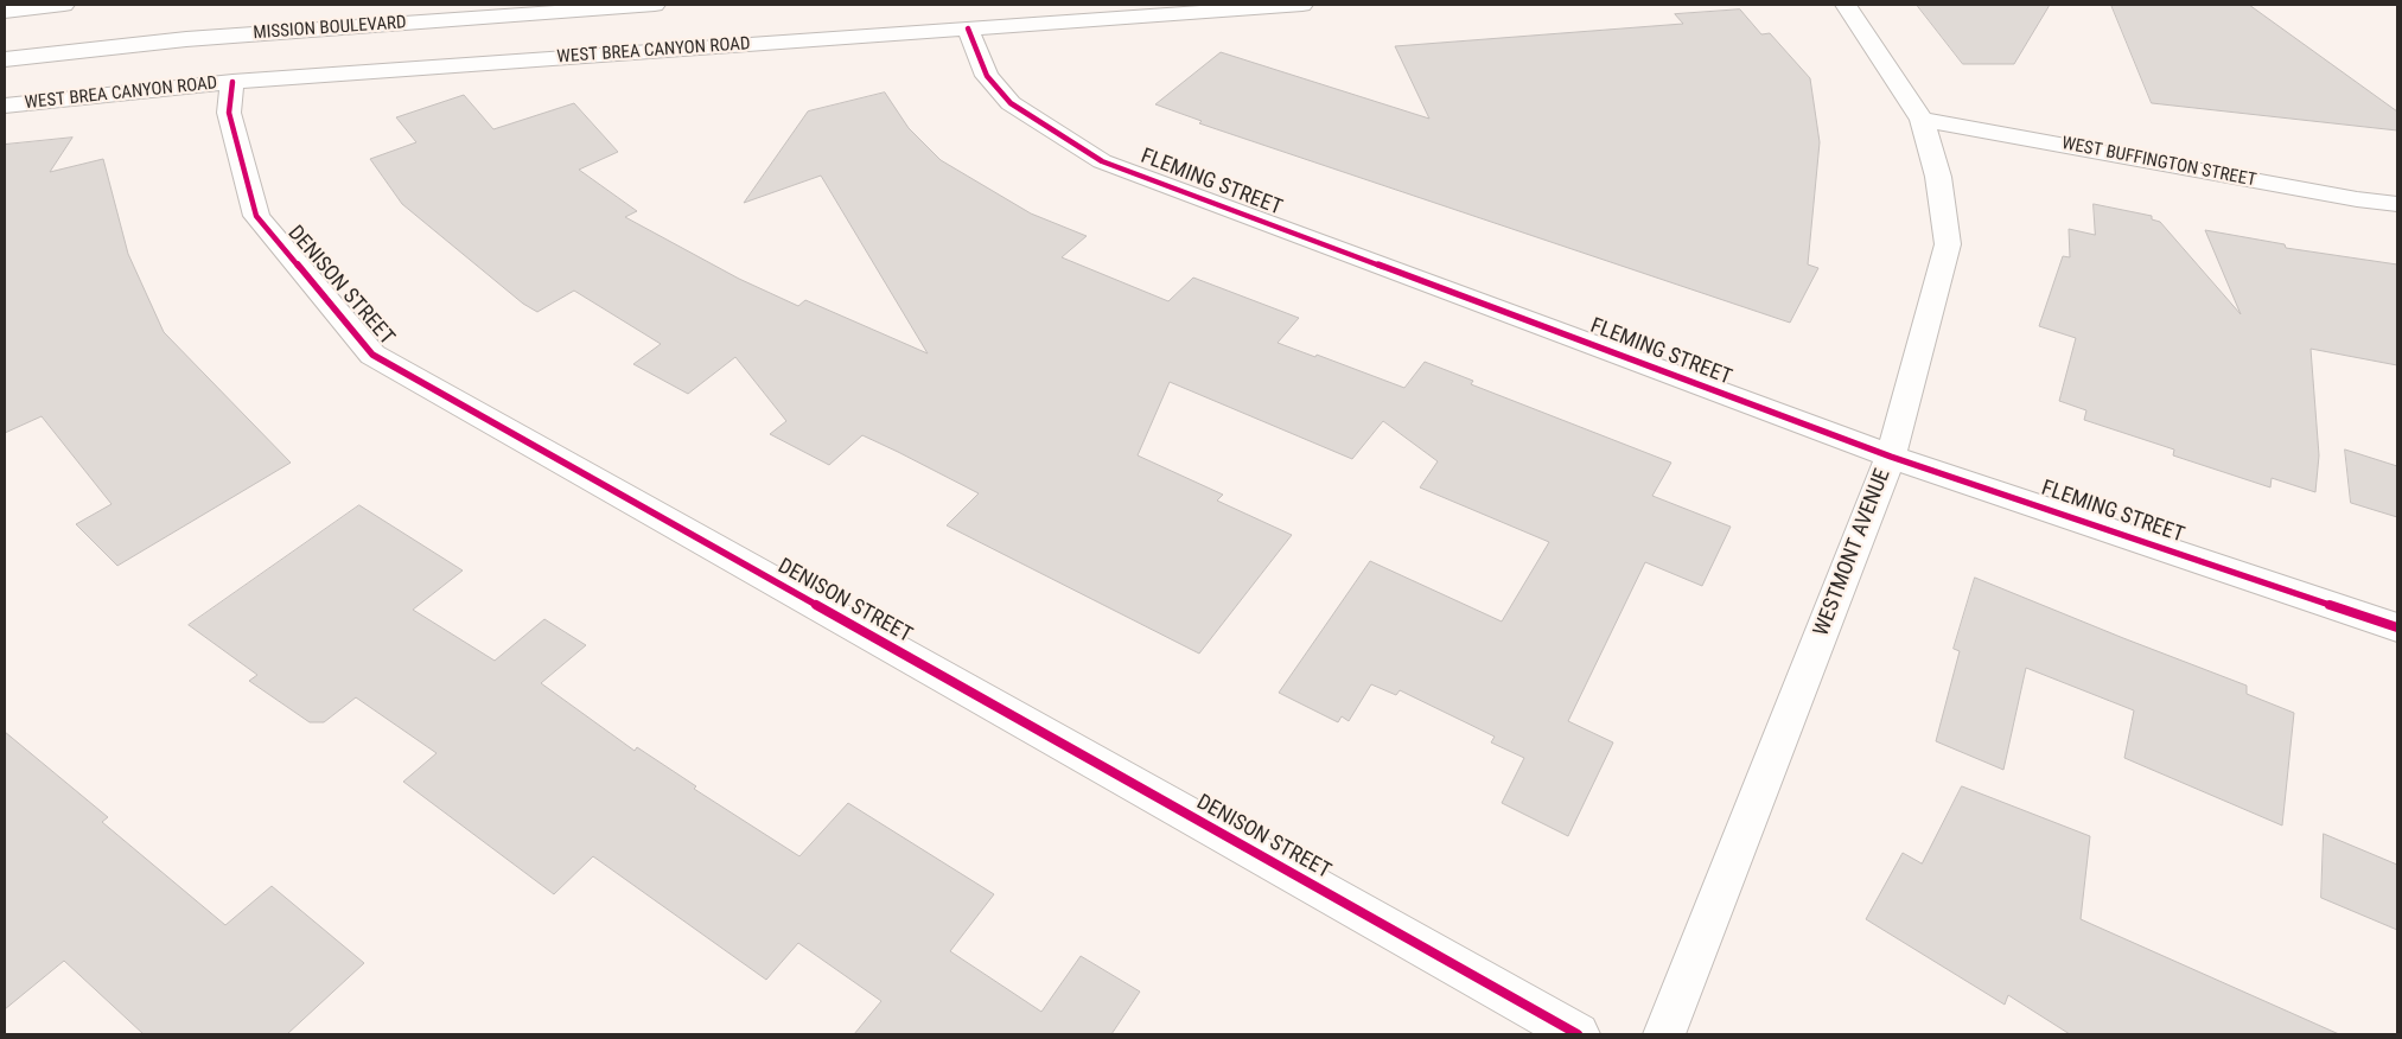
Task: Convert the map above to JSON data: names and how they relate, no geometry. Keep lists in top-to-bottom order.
{
  "streets": {
    "street": [
      "MISSION BOULEVARD",
      "WEST BREA CANYON ROAD",
      "WEST BUFFINGTON STREET",
      "FLEMING STREET",
      "DENISON STREET",
      "WESTMONT AVENUE"
    ]
  },
  "crossings": [
    ["WEST BREA CANYON ROAD", "FLEMING STREET"],
    ["WEST BREA CANYON ROAD", "DENISON STREET"],
    ["WEST BUFFINGTON STREET", "WESTMONT AVENUE"],
    ["FLEMING STREET", "WESTMONT AVENUE"]
  ]
}
